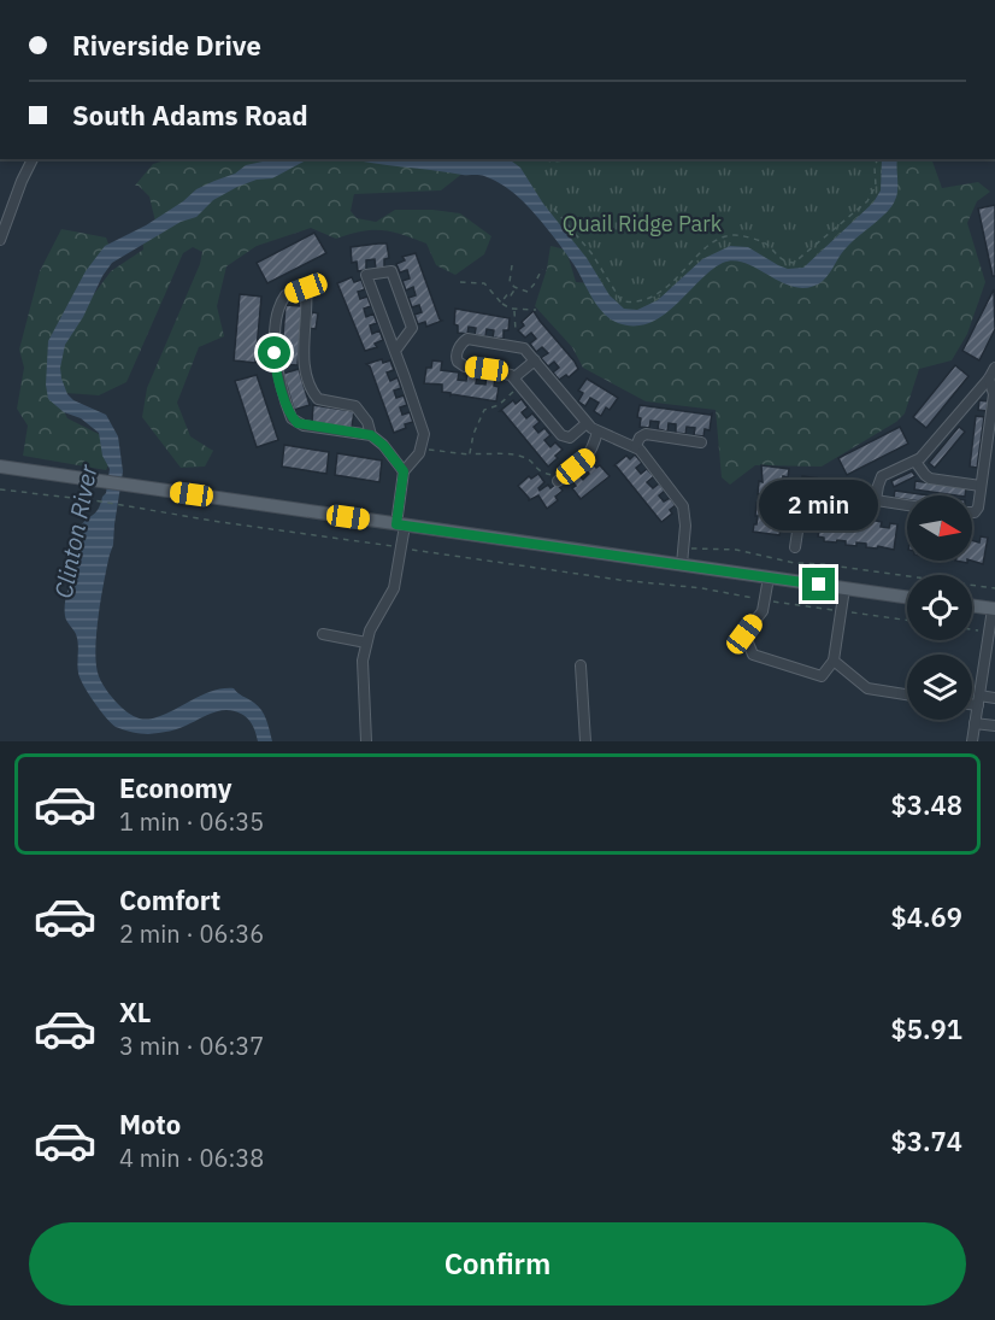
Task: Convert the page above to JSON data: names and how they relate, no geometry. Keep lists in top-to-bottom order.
{
  "water": ["Clinton River"],
  "parks": ["Quail Ridge Park"],
  "north": "right",
  "page": {
    "banner": ["Riverside Drive", "South Adams Road"],
    "bubble": "2 min",
    "list": [
      {
        "name": "Economy",
        "note": "1 min · 06:35",
        "value": "$3.48"
      },
      {
        "name": "Comfort",
        "note": "2 min · 06:36",
        "value": "$4.69"
      },
      {
        "name": "XL",
        "note": "3 min · 06:37",
        "value": "$5.91"
      },
      {
        "name": "Moto",
        "note": "4 min · 06:38",
        "value": "$3.74"
      }
    ],
    "buttons": "Confirm"
  }
}
